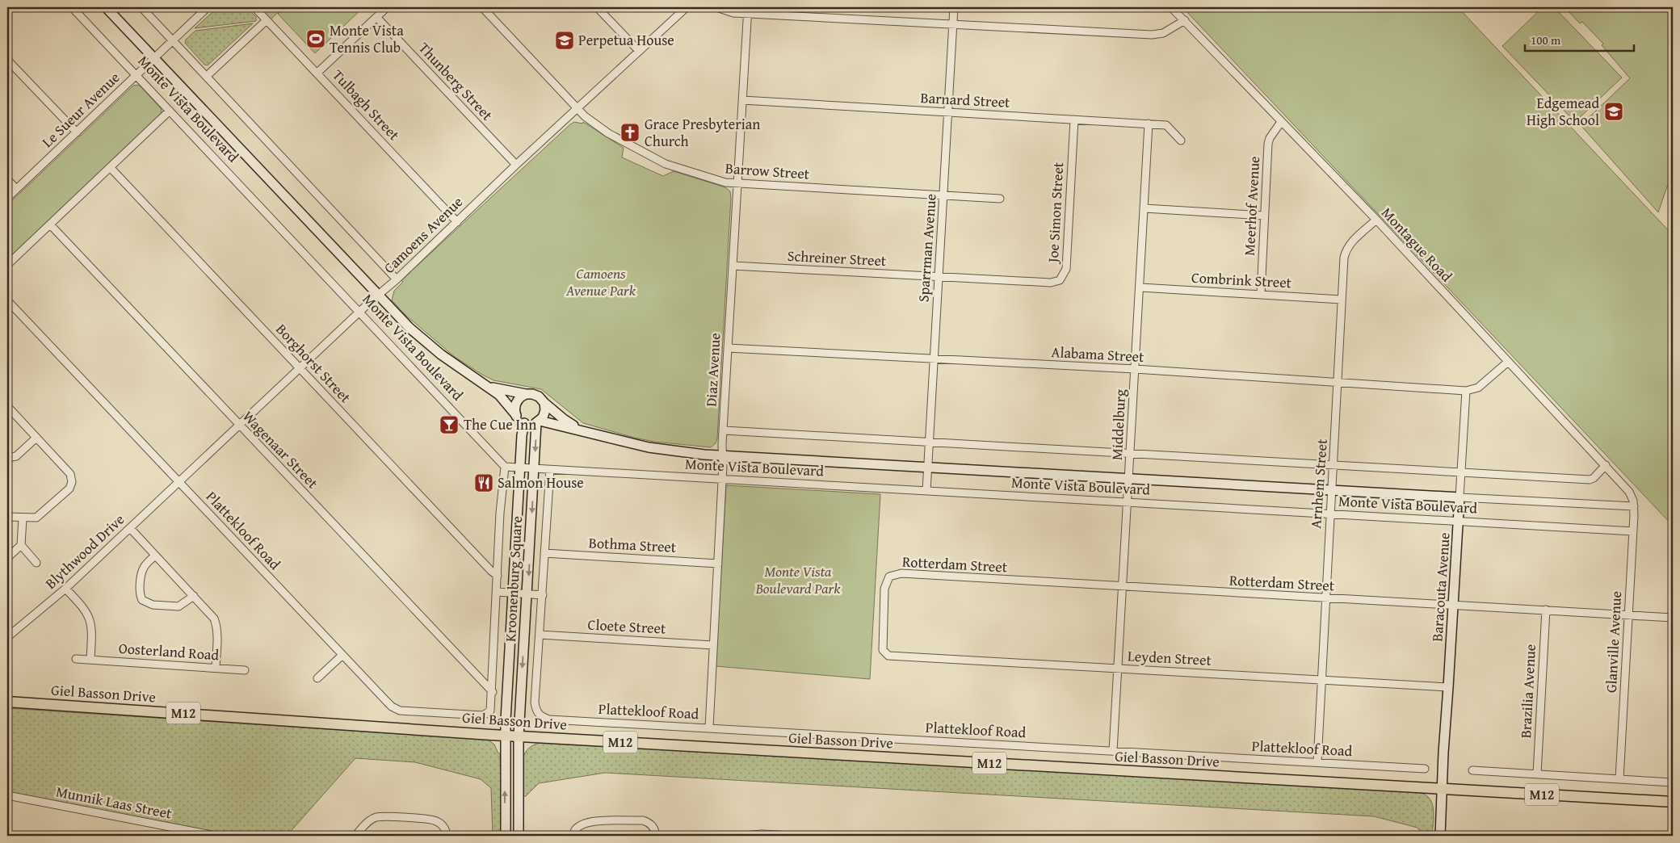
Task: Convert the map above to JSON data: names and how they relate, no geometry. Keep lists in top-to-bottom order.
{
  "streets": {
    "main road": [
      "Monte Vista Boulevard",
      "Kroonenburg Square",
      "Baracouta Avenue",
      "Giel Basson Drive",
      "M12"
    ],
    "street": [
      "Thunberg Street",
      "Barnard Street",
      "Tulbagh Street",
      "Le Sueur Avenue",
      "Barrow Street",
      "Meerhof Avenue",
      "Joe Simon Street",
      "Camoens Avenue",
      "Montague Road",
      "Sparrman Avenue",
      "Schreiner Street",
      "Combrink Street",
      "Alabama Street",
      "Borghorst Street",
      "Diaz Avenue",
      "Middelburg",
      "Wagenaar Street",
      "Arnhem Street",
      "Plattekloof Road",
      "Bothma Street",
      "Blythwood Drive",
      "Rotterdam Street",
      "Cloete Street",
      "Glanville Avenue",
      "Oosterland Road",
      "Leyden Street",
      "Brazilia Avenue",
      "Munnik Laas Street"
    ]
  },
  "crossings": [
    ["Thunberg Street", "Camoens Avenue"],
    ["Barnard Street", "Joe Simon Street"],
    ["Barnard Street", "Sparrman Avenue"],
    ["Barnard Street", "Diaz Avenue"],
    ["Barnard Street", "Middelburg"],
    ["Tulbagh Street", "Camoens Avenue"],
    ["Monte Vista Boulevard", "Le Sueur Avenue"],
    ["Monte Vista Boulevard", "Camoens Avenue"],
    ["Monte Vista Boulevard", "Montague Road"],
    ["Monte Vista Boulevard", "Sparrman Avenue"],
    ["Monte Vista Boulevard", "Diaz Avenue"],
    ["Monte Vista Boulevard", "Middelburg"],
    ["Monte Vista Boulevard", "Arnhem Street"],
    ["Monte Vista Boulevard", "Kroonenburg Square"],
    ["Monte Vista Boulevard", "Baracouta Avenue"],
    ["Monte Vista Boulevard", "Glanville Avenue"],
    ["Barrow Street", "Camoens Avenue"],
    ["Barrow Street", "Sparrman Avenue"],
    ["Barrow Street", "Diaz Avenue"],
    ["Meerhof Avenue", "Montague Road"],
    ["Meerhof Avenue", "Combrink Street"],
    ["Joe Simon Street", "Sparrman Avenue"],
    ["Joe Simon Street", "Schreiner Street"],
    ["Camoens Avenue", "Borghorst Street"],
    ["Camoens Avenue", "Wagenaar Street"],
    ["Camoens Avenue", "Plattekloof Road"],
    ["Camoens Avenue", "Blythwood Drive"],
    ["Montague Road", "Arnhem Street"],
    ["Montague Road", "Glanville Avenue"],
    ["Sparrman Avenue", "Schreiner Street"],
    ["Sparrman Avenue", "Alabama Street"],
    ["Schreiner Street", "Diaz Avenue"],
    ["Combrink Street", "Middelburg"],
    ["Combrink Street", "Arnhem Street"],
    ["Alabama Street", "Diaz Avenue"],
    ["Alabama Street", "Middelburg"],
    ["Alabama Street", "Arnhem Street"],
    ["Alabama Street", "Baracouta Avenue"],
    ["Borghorst Street", "Kroonenburg Square"],
    ["Diaz Avenue", "Plattekloof Road"],
    ["Diaz Avenue", "Bothma Street"],
    ["Diaz Avenue", "Cloete Street"],
    ["Middelburg", "Plattekloof Road"],
    ["Middelburg", "Rotterdam Street"],
    ["Middelburg", "Leyden Street"],
    ["Wagenaar Street", "Kroonenburg Square"],
    ["Arnhem Street", "Plattekloof Road"],
    ["Arnhem Street", "Rotterdam Street"],
    ["Arnhem Street", "Leyden Street"],
    ["Plattekloof Road", "Blythwood Drive"],
    ["Plattekloof Road", "Kroonenburg Square"],
    ["Bothma Street", "Kroonenburg Square"],
    ["Rotterdam Street", "Baracouta Avenue"],
    ["Rotterdam Street", "Glanville Avenue"],
    ["Rotterdam Street", "Leyden Street"],
    ["Rotterdam Street", "Brazilia Avenue"],
    ["Kroonenburg Square", "Cloete Street"],
    ["Kroonenburg Square", "Giel Basson Drive"],
    ["Baracouta Avenue", "Leyden Street"],
    ["Baracouta Avenue", "Giel Basson Drive"]
  ],
  "parks": ["Camoens Avenue Park", "Monte Vista Boulevard Park"],
  "places": {
    "sports": ["Monte Vista Tennis Club"],
    "school or university": ["Perpetua House", "Edgemead High School"],
    "church": ["Grace Presbyterian Church"],
    "bar": ["The Cue Inn"],
    "restaurant": ["Salmon House"]
  },
  "scale_bar": "100 m"
}
